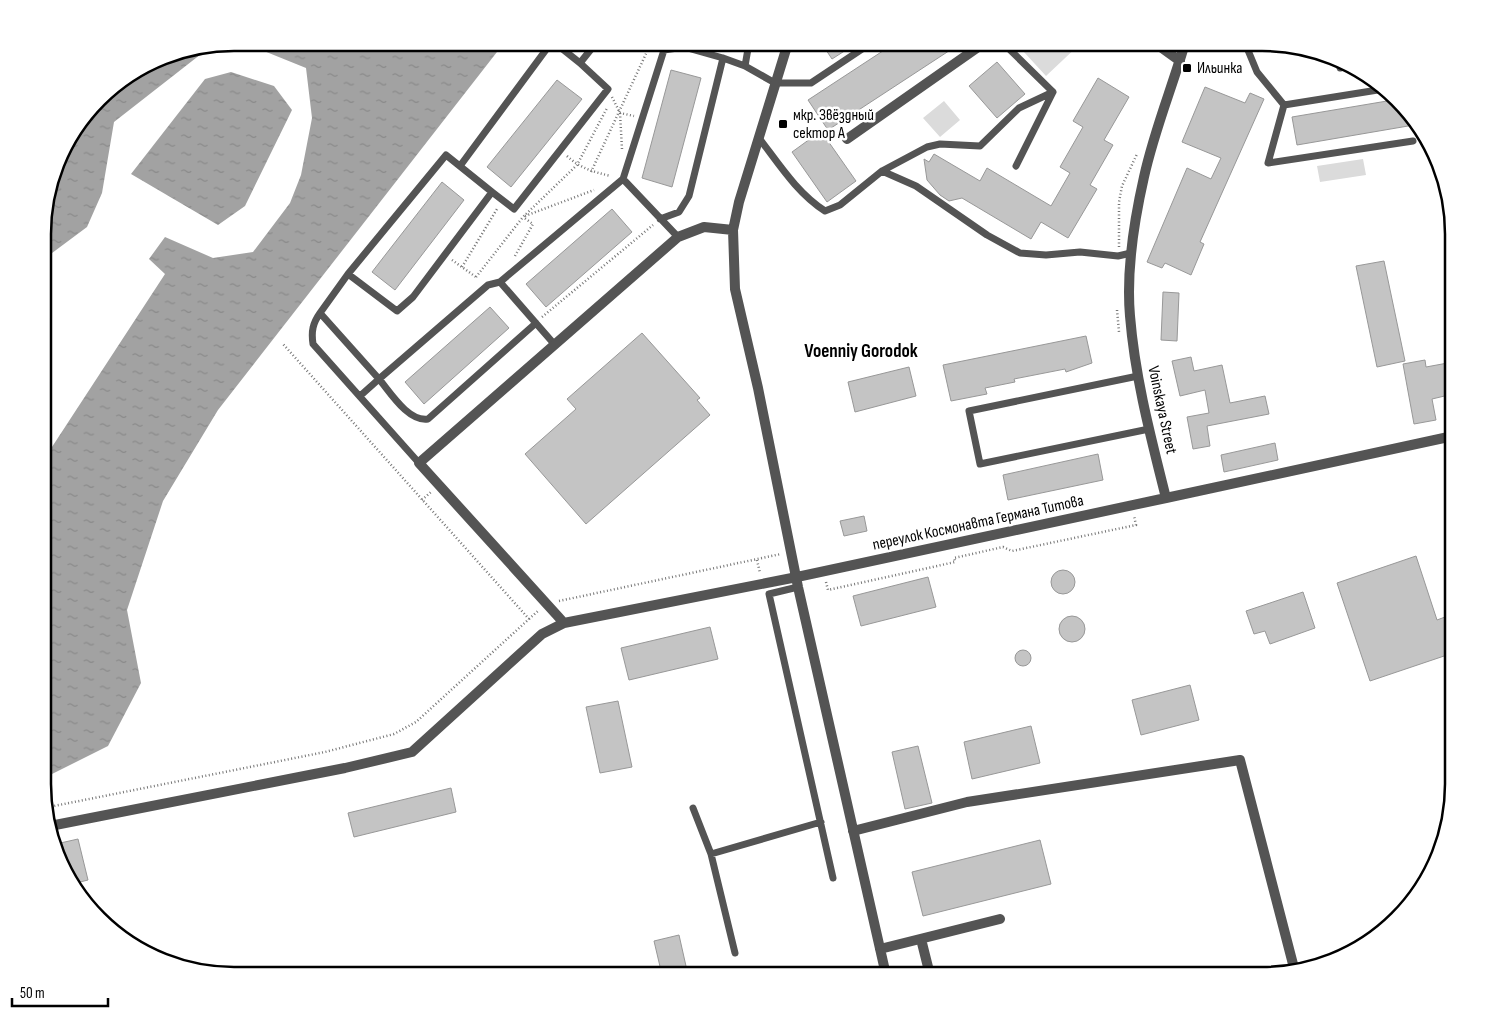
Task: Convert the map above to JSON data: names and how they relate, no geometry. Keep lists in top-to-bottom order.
{
  "streets": {
    "street": ["Voinskaya Street", "переулок Космонавта Германа Титова"]
  },
  "crossings": [
    ["Voinskaya Street", "переулок Космонавта Германа Титова"]
  ],
  "districts": ["Voenniy Gorodok"],
  "places": {
    "transit": ["Ильинка", "мкр. Звёздный сектор А"]
  },
  "scale_bar": "50 m"
}
